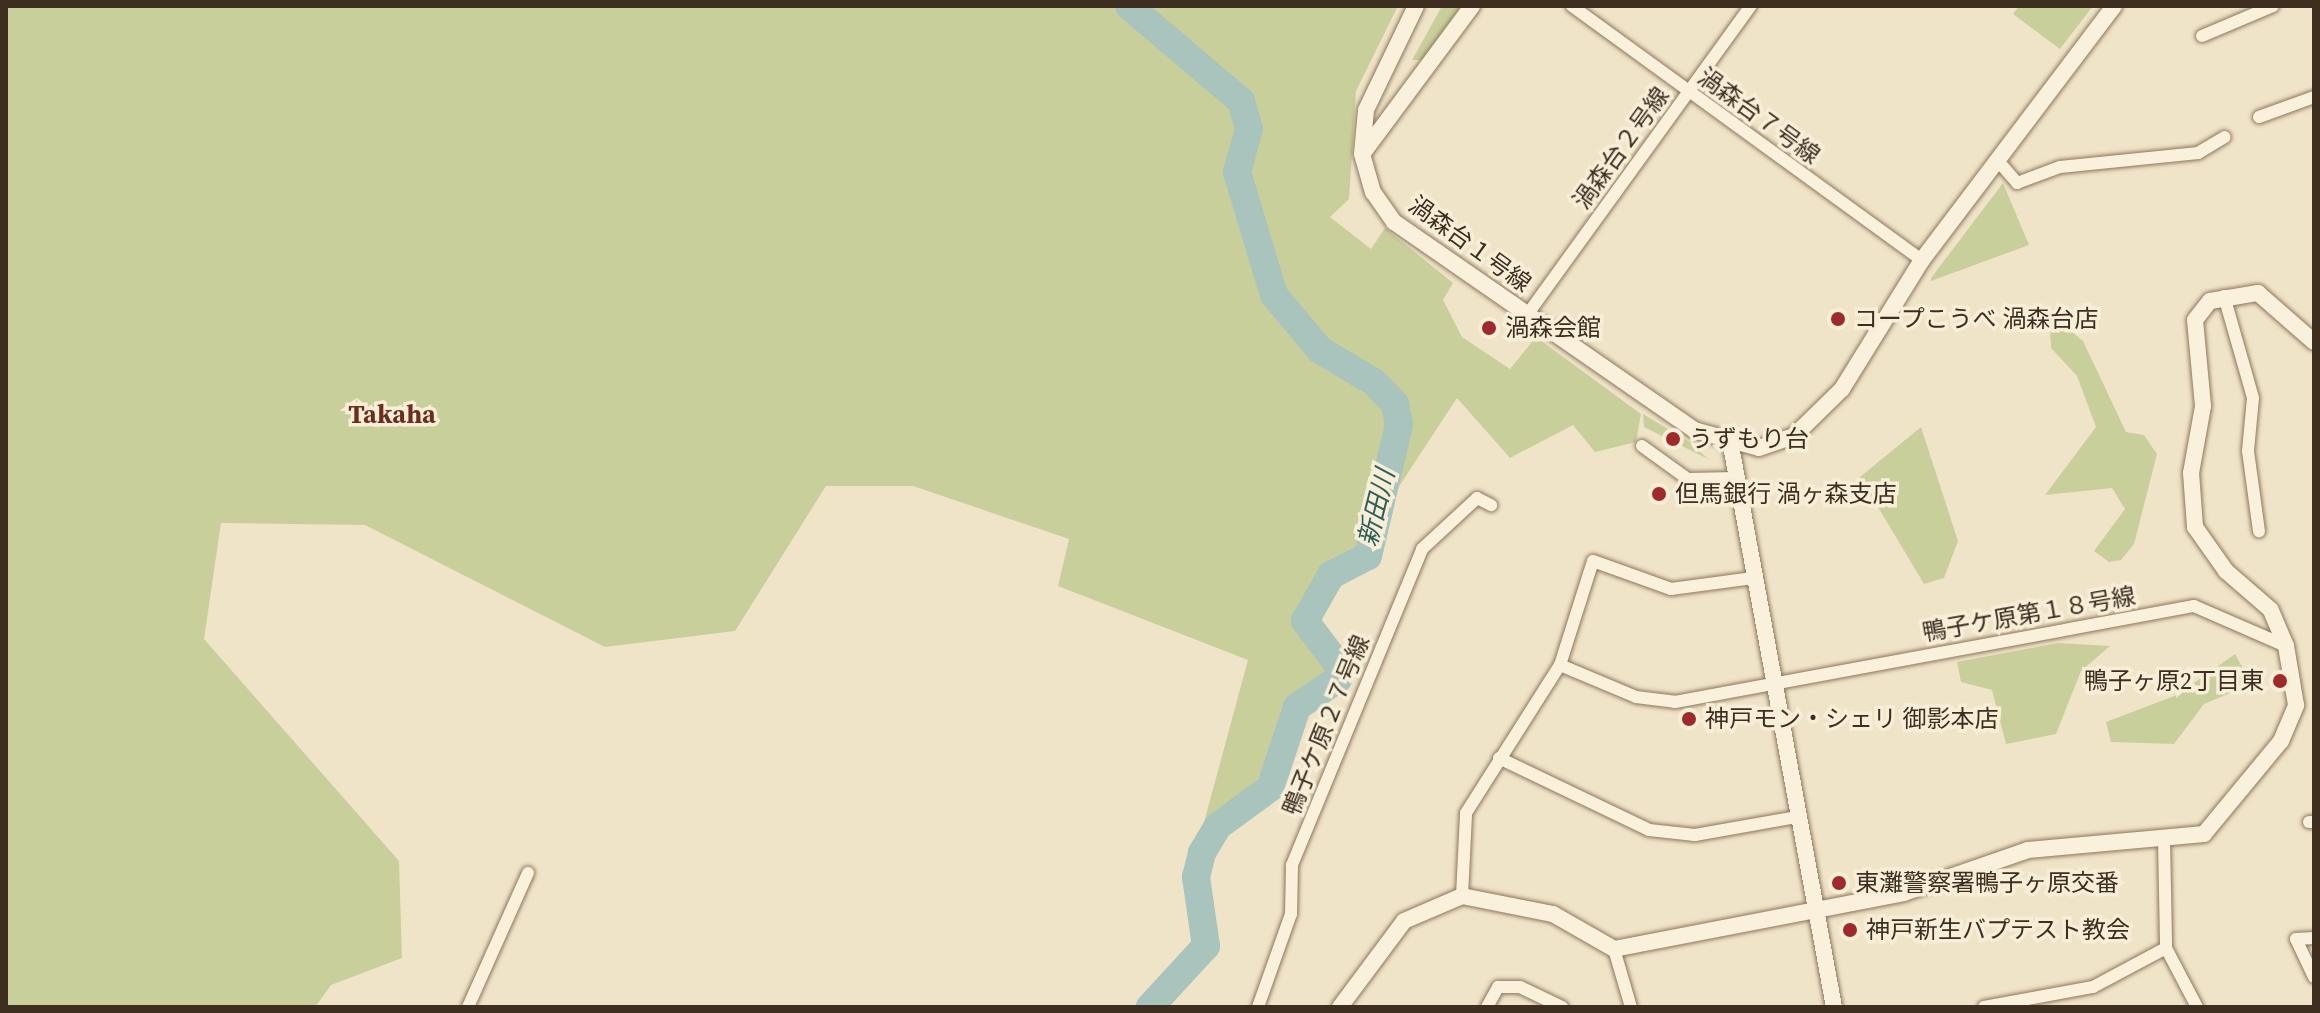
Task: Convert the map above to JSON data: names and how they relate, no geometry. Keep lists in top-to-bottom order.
{
  "streets": {
    "street": [
      "渦森台７号線",
      "渦森台２号線",
      "渦森台１号線",
      "鴨子ケ原第１８号線",
      "鴨子ケ原２７号線"
    ]
  },
  "crossings": [
    ["渦森台７号線", "渦森台２号線"],
    ["渦森台７号線", "渦森台１号線"],
    ["渦森台２号線", "渦森台１号線"]
  ],
  "districts": ["Takaha"],
  "water": ["新田川"],
  "places": [
    "コープこうべ 渦森台店",
    "渦森会館",
    "うずもり台",
    "但馬銀行 渦ヶ森支店",
    "鴨子ヶ原2丁目東",
    "神戸モン・シェリ 御影本店",
    "東灘警察署鴨子ヶ原交番",
    "神戸新生バプテスト教会"
  ]
}
